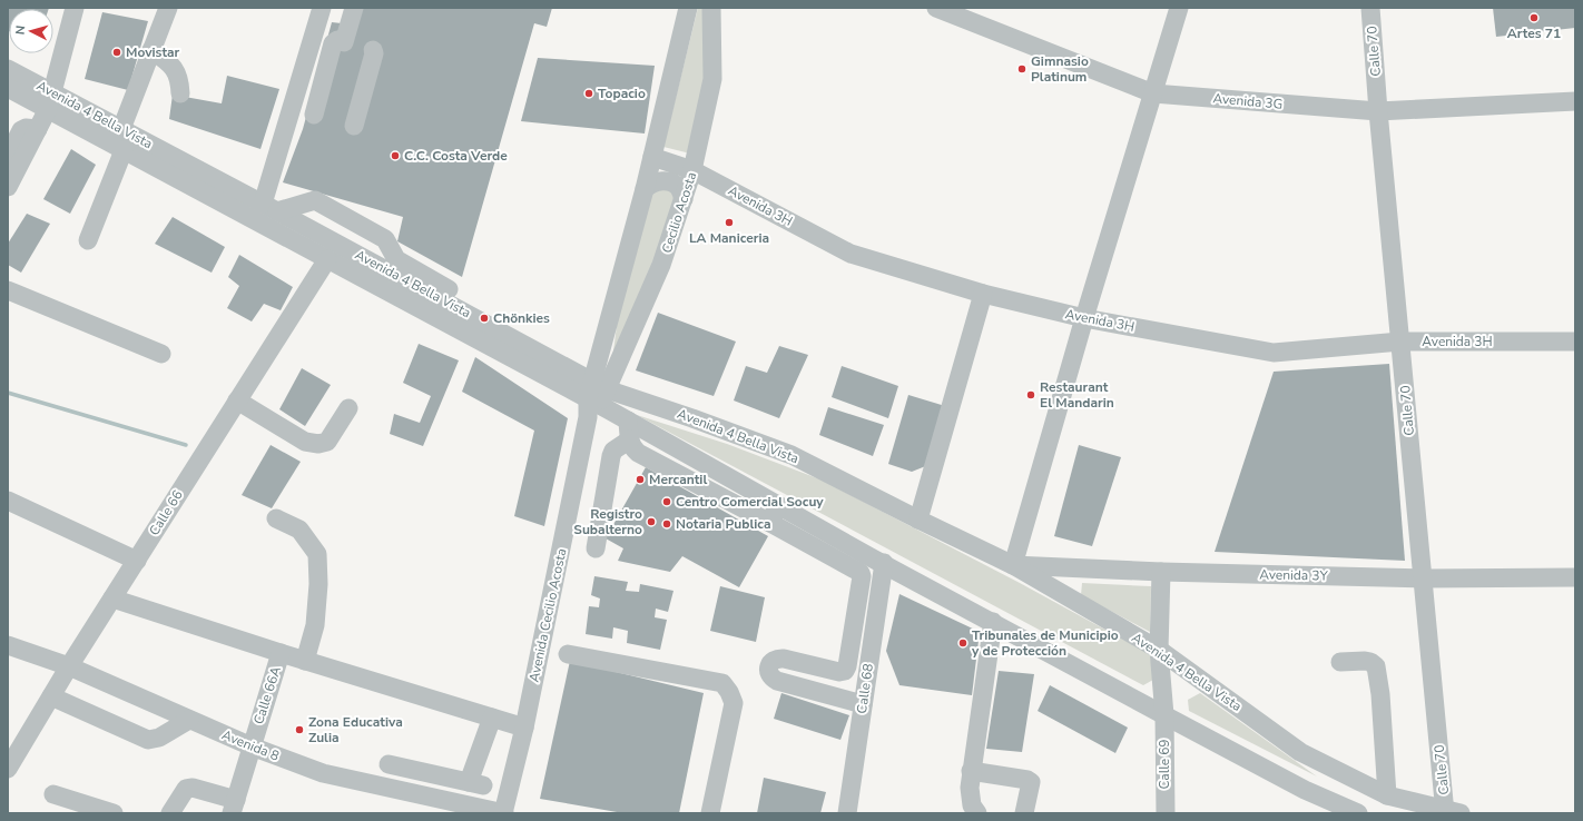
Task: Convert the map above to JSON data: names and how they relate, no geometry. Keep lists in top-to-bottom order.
{
  "streets": {
    "street": [
      "Calle 70",
      "Avenida 3G",
      "Avenida 4 Bella Vista",
      "Avenida 3H",
      "Cecilio Acosta",
      "Calle 66",
      "Avenida 3Y",
      "Avenida Cecilio Acosta",
      "Calle 68",
      "Calle 66A",
      "Avenida 8",
      "Calle 69"
    ]
  },
  "crossings": [
    ["Calle 70", "Avenida 3G"],
    ["Calle 70", "Avenida 4 Bella Vista"],
    ["Calle 70", "Avenida 3H"],
    ["Calle 70", "Avenida 3Y"],
    ["Avenida 4 Bella Vista", "Cecilio Acosta"],
    ["Avenida 4 Bella Vista", "Calle 66"],
    ["Avenida 4 Bella Vista", "Avenida 3Y"],
    ["Avenida 4 Bella Vista", "Avenida Cecilio Acosta"],
    ["Avenida 4 Bella Vista", "Calle 68"],
    ["Avenida 4 Bella Vista", "Calle 69"],
    ["Avenida 3H", "Cecilio Acosta"],
    ["Cecilio Acosta", "Avenida Cecilio Acosta"],
    ["Calle 66", "Avenida 8"],
    ["Avenida 3Y", "Calle 69"],
    ["Avenida Cecilio Acosta", "Avenida 8"],
    ["Calle 66A", "Avenida 8"]
  ],
  "places": [
    "Artes 71",
    "Movistar",
    "Gimnasio Platinum",
    "Topacio",
    "C.C. Costa Verde",
    "LA Maniceria",
    "Chönkies",
    "Restaurant El Mandarin",
    "Mercantil",
    "Centro Comercial Socuy",
    "Registro Subalterno",
    "Notaria Publica",
    "Tribunales de Municipio y de Protección",
    "Zona Educativa Zulia"
  ],
  "north": "left"
}
